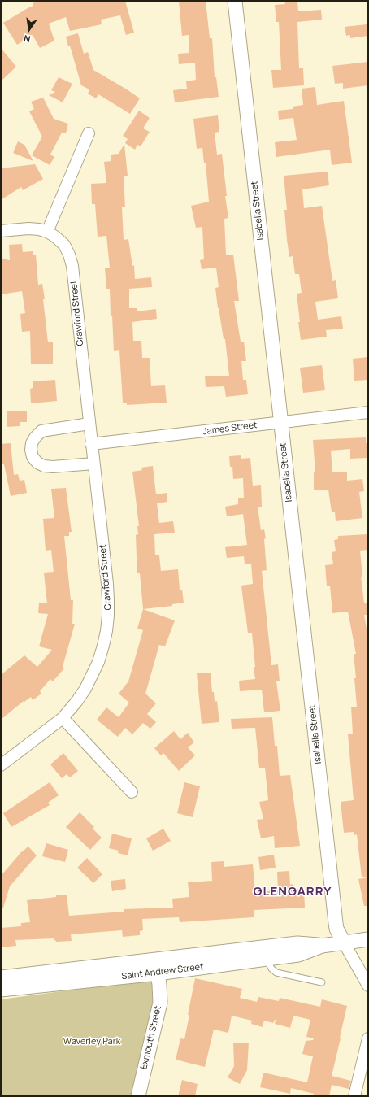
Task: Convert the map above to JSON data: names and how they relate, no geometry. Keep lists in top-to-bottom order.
{
  "streets": {
    "street": [
      "Isabella Street",
      "Crawford Street",
      "James Street",
      "Saint Andrew Street",
      "Exmouth Street"
    ]
  },
  "crossings": [
    ["Isabella Street", "James Street"],
    ["Isabella Street", "Saint Andrew Street"],
    ["Crawford Street", "James Street"],
    ["Saint Andrew Street", "Exmouth Street"]
  ],
  "districts": ["GLENGARRY"],
  "parks": ["Waverley Park"],
  "north": "bottom"
}
